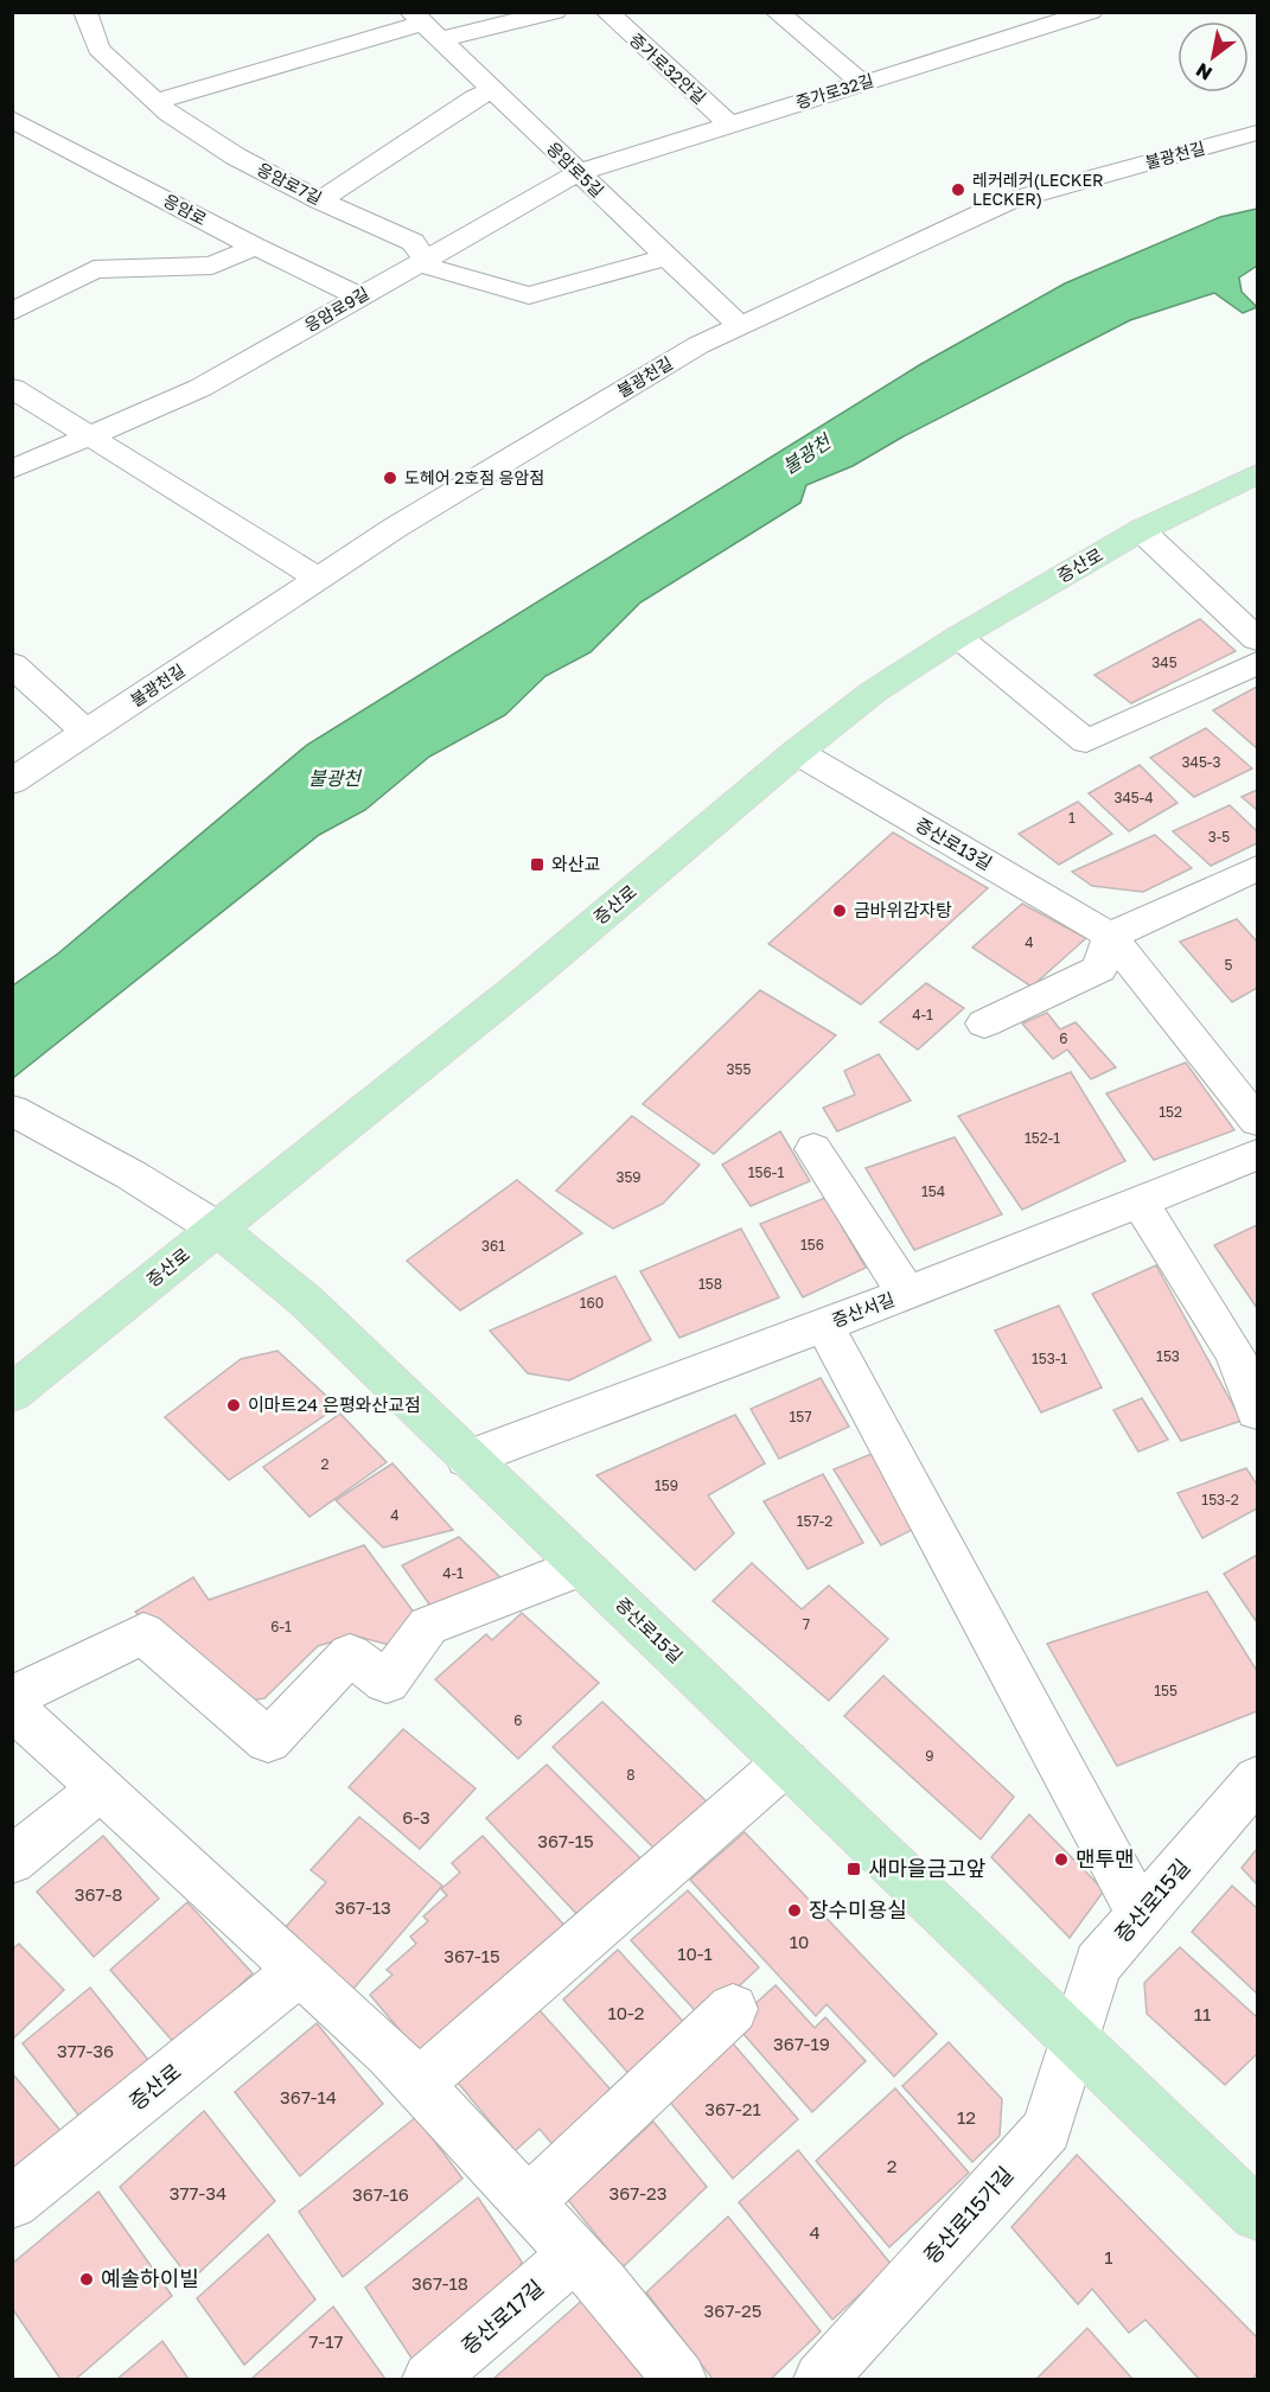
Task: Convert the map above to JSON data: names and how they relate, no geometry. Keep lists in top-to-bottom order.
{
  "streets": {
    "main road": ["증산로", "증산로15길"],
    "street": [
      "증가로32안길",
      "증가로32길",
      "불광천길",
      "응암로5길",
      "응암로7길",
      "응암로",
      "응암로9길",
      "증산로13길",
      "증산서길",
      "증산로15가길",
      "증산로17길"
    ]
  },
  "crossings": [
    ["증가로32안길", "증가로32길"],
    ["증가로32길", "응암로5길"],
    ["증가로32길", "응암로9길"],
    ["불광천길", "응암로5길"],
    ["응암로5길", "응암로7길"],
    ["응암로5길", "응암로9길"],
    ["응암로7길", "응암로9길"],
    ["응암로", "응암로9길"],
    ["증산로", "증산로13길"],
    ["증산로", "증산로15길"],
    ["증산서길", "증산로15길"],
    ["증산로15길", "증산로15가길"]
  ],
  "water": ["불광천"],
  "places": {
    "other": [
      "레커레커(LECKER LECKER)",
      "도헤어 2호점 응암점",
      "금바위감자탕",
      "이마트24 은평와산교점",
      "맨투맨",
      "장수미용실",
      "예솔하이빌"
    ],
    "transit": ["와산교", "새마을금고앞"]
  },
  "house_numbers": [
    "345",
    "345-3",
    "345-4",
    "1",
    "3-5",
    "4",
    "5",
    "4-1",
    "6",
    "355",
    "152",
    "152-1",
    "156-1",
    "359",
    "154",
    "156",
    "361",
    "158",
    "160",
    "153",
    "153-1",
    "157",
    "2",
    "159",
    "153-2",
    "4",
    "157-2",
    "4-1",
    "7",
    "6-1",
    "155",
    "6",
    "9",
    "8",
    "6-3",
    "367-15",
    "367-8",
    "367-13",
    "10",
    "10-1",
    "367-15",
    "10-2",
    "11",
    "367-19",
    "377-36",
    "367-14",
    "367-21",
    "12",
    "2",
    "377-34",
    "367-23",
    "367-16",
    "4",
    "1",
    "367-18",
    "367-25",
    "7-17"
  ],
  "north": "bottom left"
}
